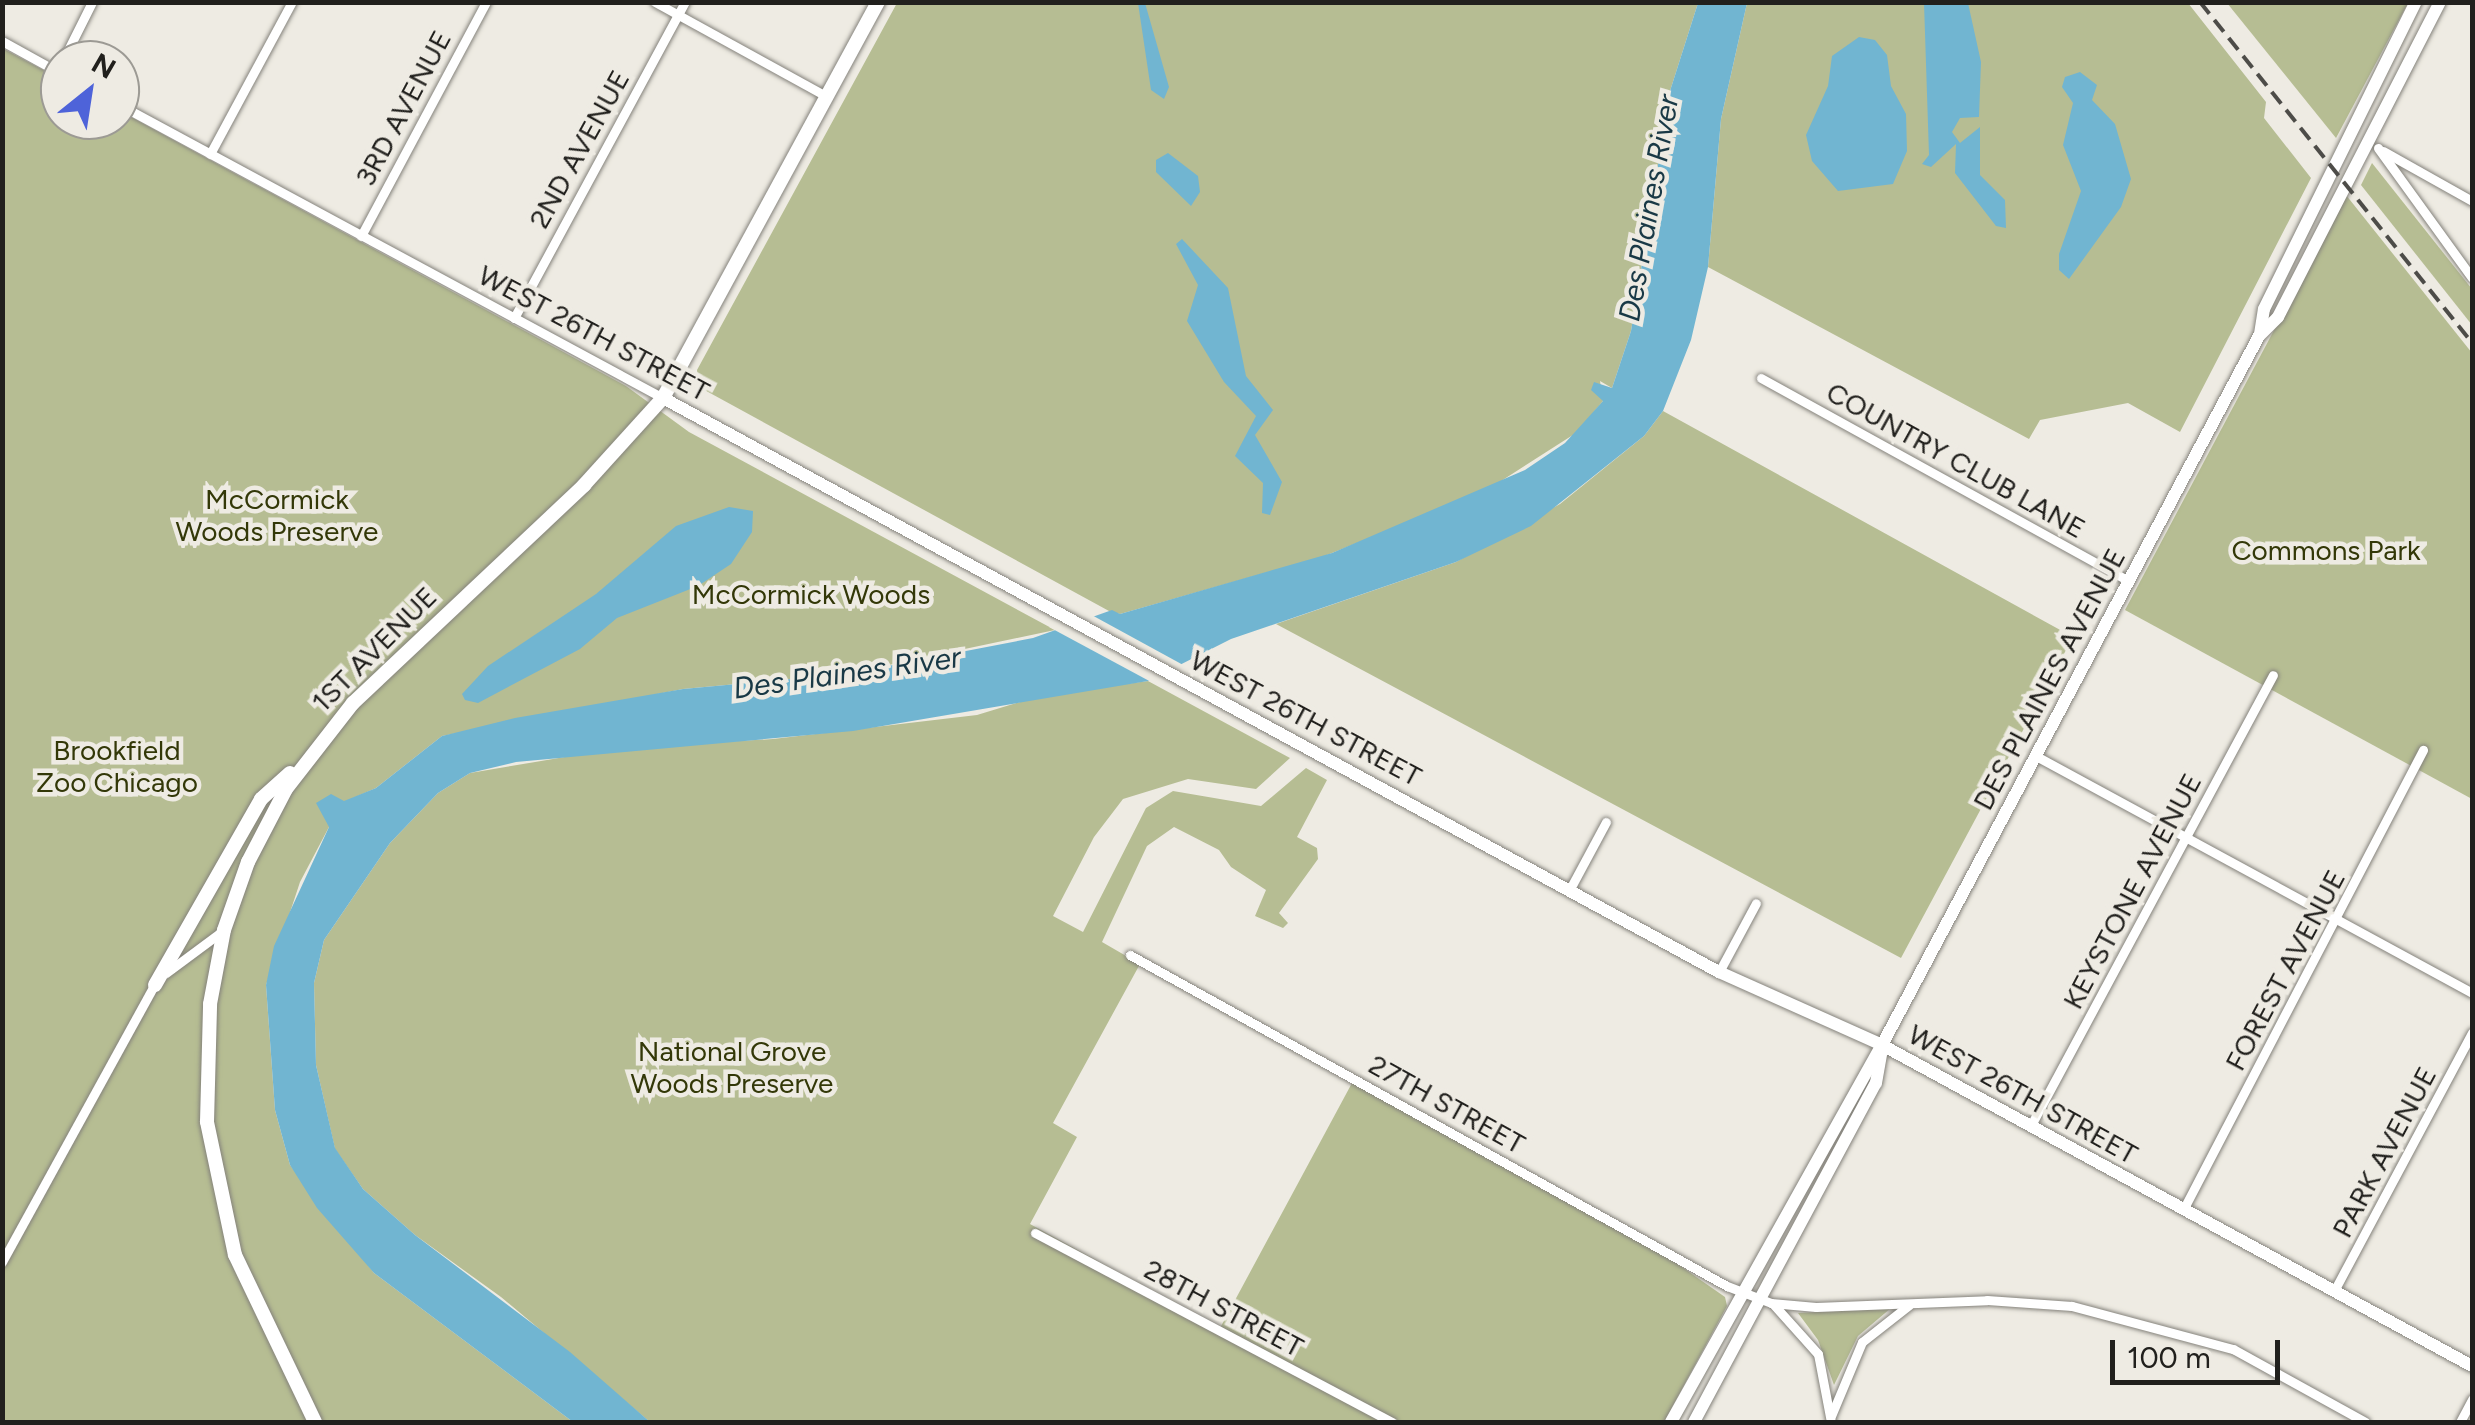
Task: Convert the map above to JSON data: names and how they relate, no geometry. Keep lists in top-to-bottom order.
{
  "streets": {
    "main road": ["WEST 26TH STREET", "1ST AVENUE", "DES PLAINES AVENUE"],
    "street": [
      "3RD AVENUE",
      "2ND AVENUE",
      "COUNTRY CLUB LANE",
      "KEYSTONE AVENUE",
      "FOREST AVENUE",
      "27TH STREET",
      "PARK AVENUE",
      "28TH STREET"
    ]
  },
  "crossings": [
    ["3RD AVENUE", "WEST 26TH STREET"],
    ["2ND AVENUE", "WEST 26TH STREET"],
    ["WEST 26TH STREET", "1ST AVENUE"],
    ["WEST 26TH STREET", "DES PLAINES AVENUE"],
    ["WEST 26TH STREET", "KEYSTONE AVENUE"],
    ["WEST 26TH STREET", "FOREST AVENUE"],
    ["WEST 26TH STREET", "PARK AVENUE"],
    ["COUNTRY CLUB LANE", "DES PLAINES AVENUE"],
    ["DES PLAINES AVENUE", "27TH STREET"]
  ],
  "water": ["Des Plaines River"],
  "parks": [
    "McCormick Woods Preserve",
    "Commons Park",
    "McCormick Woods",
    "Brookfield Zoo Chicago",
    "National Grove Woods Preserve"
  ],
  "scale_bar": "100 m",
  "north": "top right"
}
